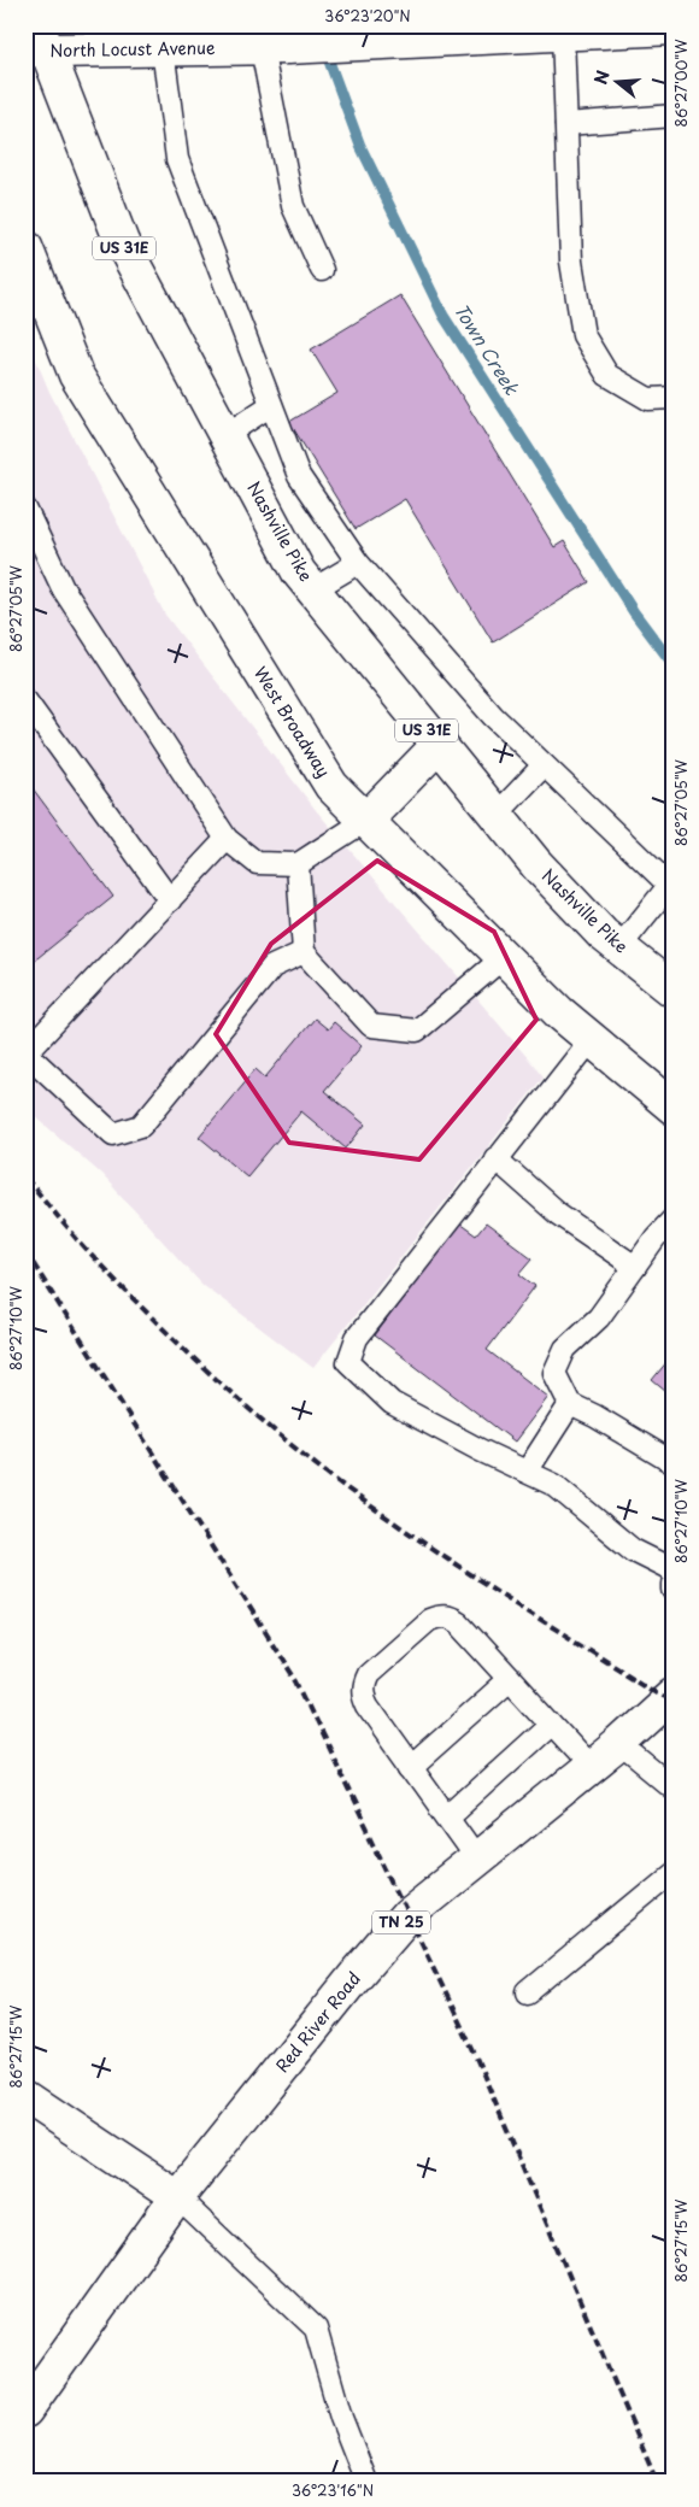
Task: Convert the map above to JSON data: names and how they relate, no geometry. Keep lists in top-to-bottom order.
{
  "streets": {
    "main road": [
      "North Locust Avenue",
      "US 31E",
      "Nashville Pike",
      "West Broadway",
      "TN 25",
      "Red River Road"
    ]
  },
  "crossings": [
    ["North Locust Avenue", "Nashville Pike"]
  ],
  "water": ["Town Creek"],
  "north": "left",
  "coordinates": [
    "36°23'20\"N",
    "86°27'00\"W",
    "86°27'05\"W",
    "86°27'10\"W",
    "86°27'15\"W",
    "36°23'16\"N"
  ]
}
